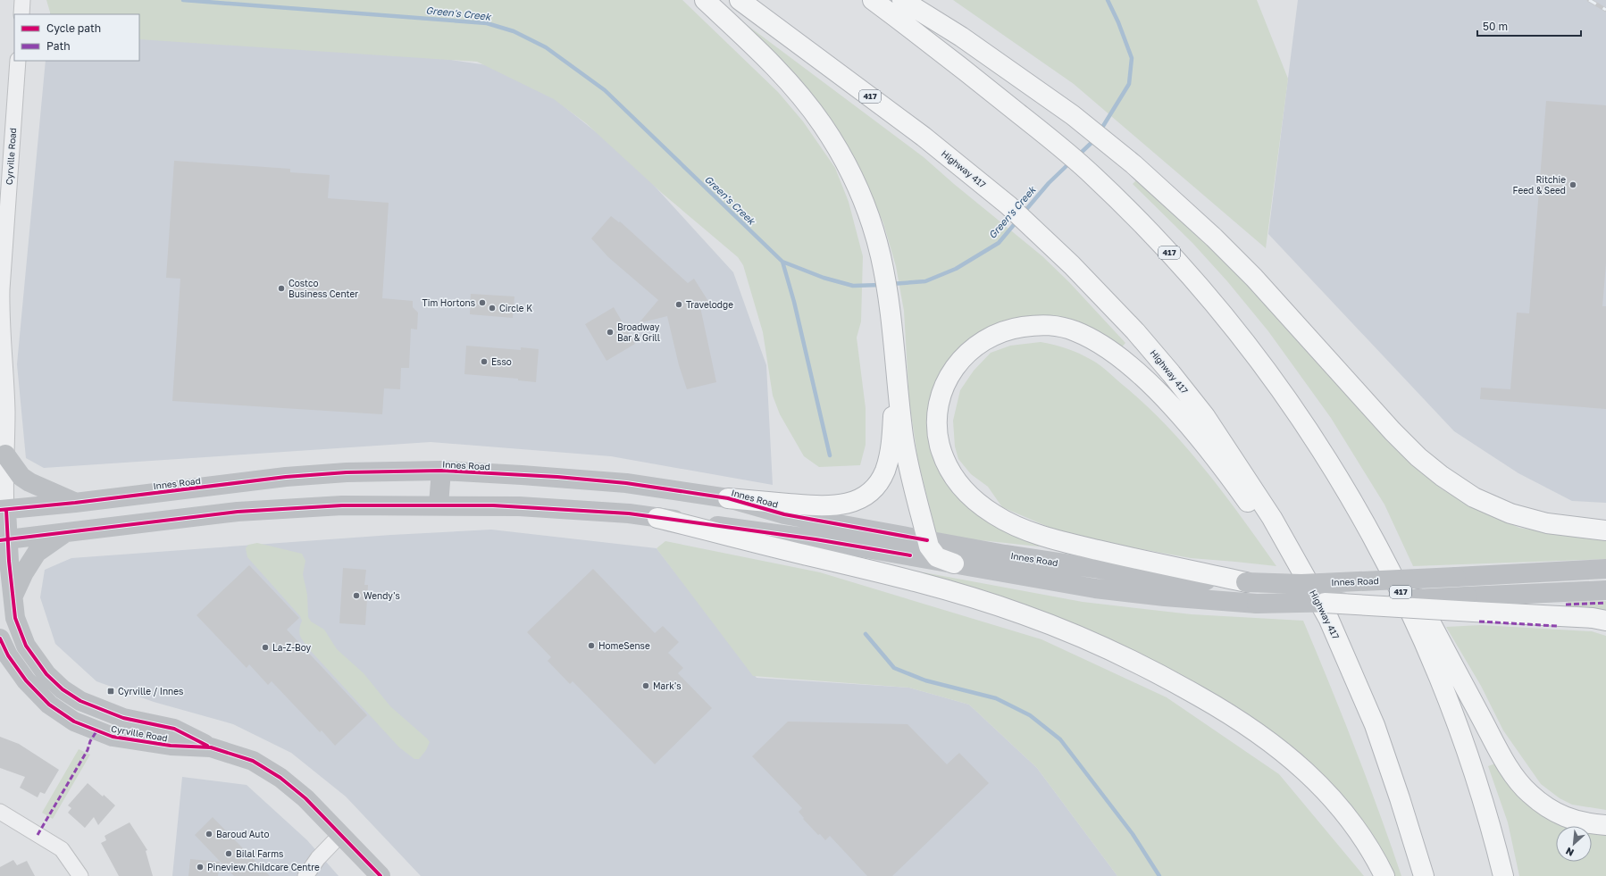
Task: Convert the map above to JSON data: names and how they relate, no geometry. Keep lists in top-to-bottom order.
{
  "streets": {
    "highway": ["417", "Highway 417"],
    "main road": ["Cyrville Road", "Innes Road"]
  },
  "crossings": [
    ["Cyrville Road", "Innes Road"]
  ],
  "water": ["Green's Creek"],
  "places": {
    "other": [
      "Ritchie Feed & Seed",
      "Costco Business Center",
      "Tim Hortons",
      "Travelodge",
      "Circle K",
      "Broadway Bar & Grill",
      "Esso",
      "Wendy's",
      "HomeSense",
      "La-Z-Boy",
      "Mark's",
      "Baroud Auto",
      "Bilal Farms",
      "Pineview Childcare Centre"
    ],
    "transit": ["Cyrville / Innes"]
  },
  "legend": ["Cycle path", "Path"],
  "scale_bar": "50 m",
  "north": "bottom left"
}
